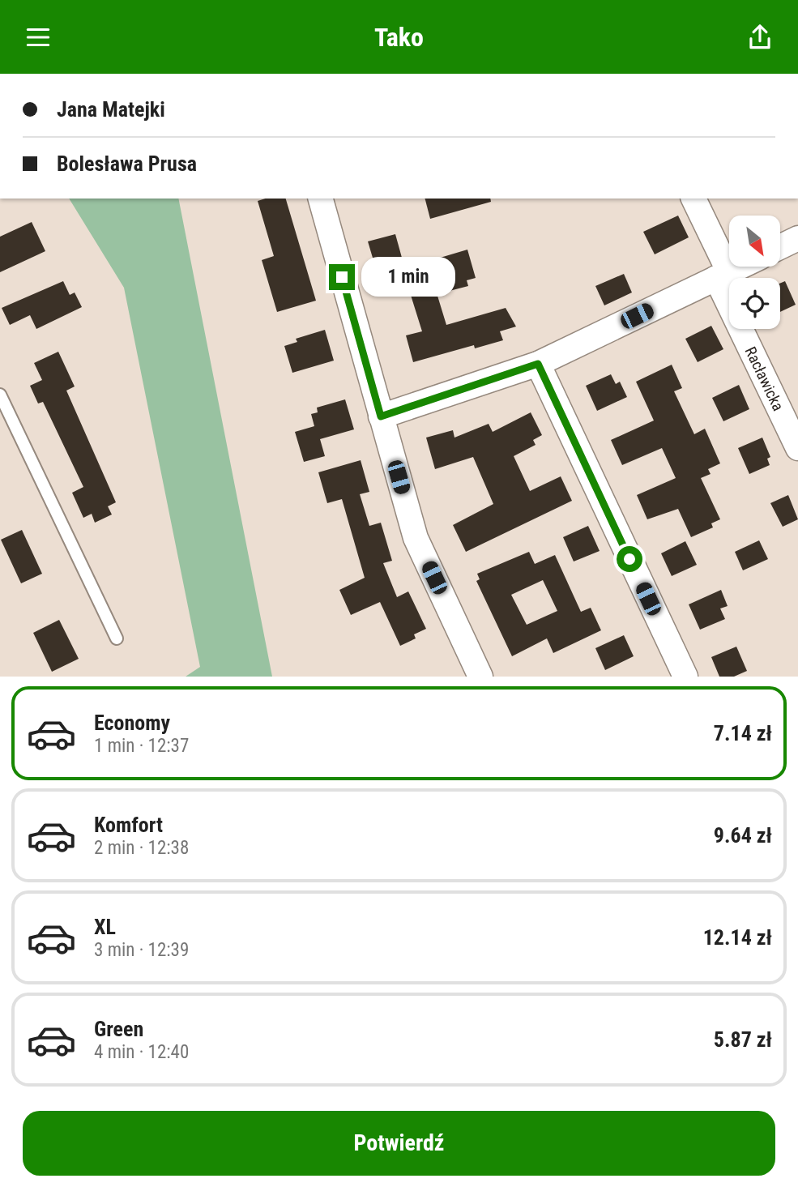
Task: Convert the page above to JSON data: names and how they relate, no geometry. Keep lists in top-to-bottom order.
{
  "streets": {
    "street": ["Racławicka"]
  },
  "north": "bottom right",
  "page": {
    "header": "Tako",
    "banner": ["Jana Matejki", "Bolesława Prusa"],
    "bubble": "1 min",
    "list": [
      {
        "name": "Economy",
        "note": "1 min · 12:37",
        "value": "7.14 zł"
      },
      {
        "name": "Komfort",
        "note": "2 min · 12:38",
        "value": "9.64 zł"
      },
      {
        "name": "XL",
        "note": "3 min · 12:39",
        "value": "12.14 zł"
      },
      {
        "name": "Green",
        "note": "4 min · 12:40",
        "value": "5.87 zł"
      }
    ],
    "buttons": "Potwierdź"
  }
}
